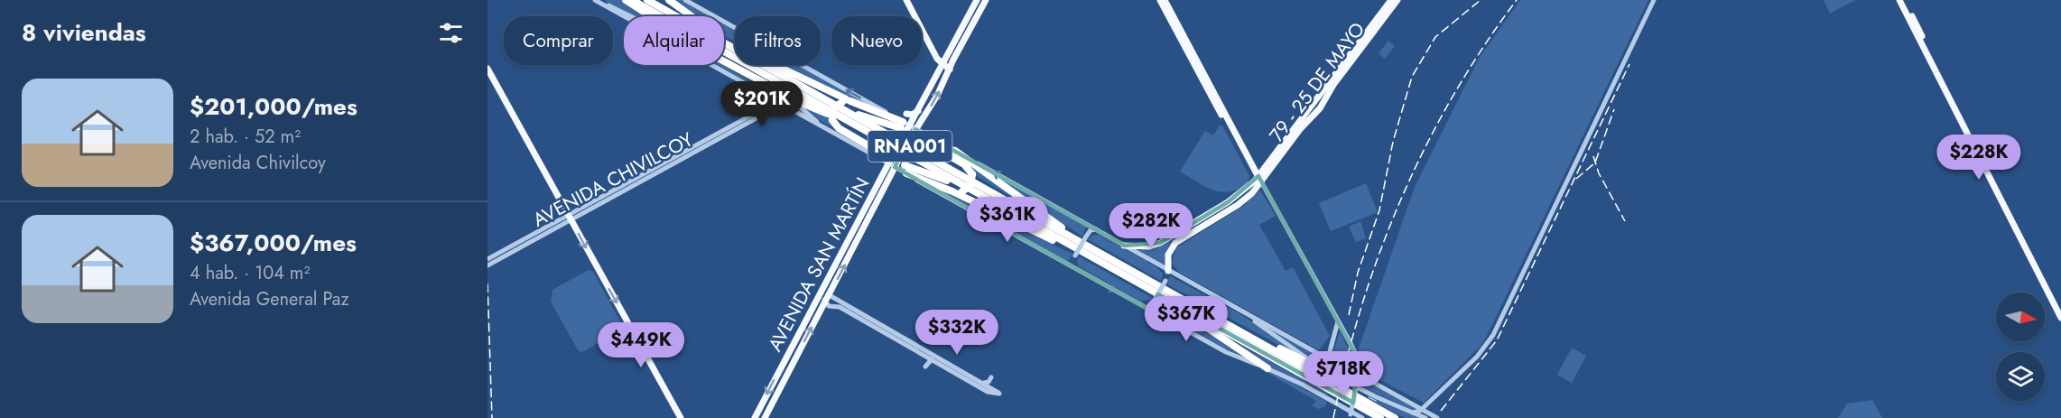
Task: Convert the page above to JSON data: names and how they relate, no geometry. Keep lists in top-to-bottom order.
{
  "streets": {
    "highway": ["RNA001"],
    "main road": ["79 - 25 DE MAYO", "AVENIDA SAN MARTÍN"],
    "street": ["AVENIDA CHIVILCOY"]
  },
  "north": "right",
  "page": {
    "heading": "8 viviendas",
    "chip": [
      "Comprar",
      "Alquilar",
      "Filtros",
      "Nuevo"
    ],
    "list": [
      {
        "name": "$201,000/mes",
        "note": "2 hab. · 52 m² · Avenida Chivilcoy"
      },
      {
        "name": "$367,000/mes",
        "note": "4 hab. · 104 m² · Avenida General Paz"
      }
    ],
    "price": [
      "$201K",
      "$228K",
      "$361K",
      "$282K",
      "$367K",
      "$332K",
      "$449K",
      "$718K"
    ]
  }
}
